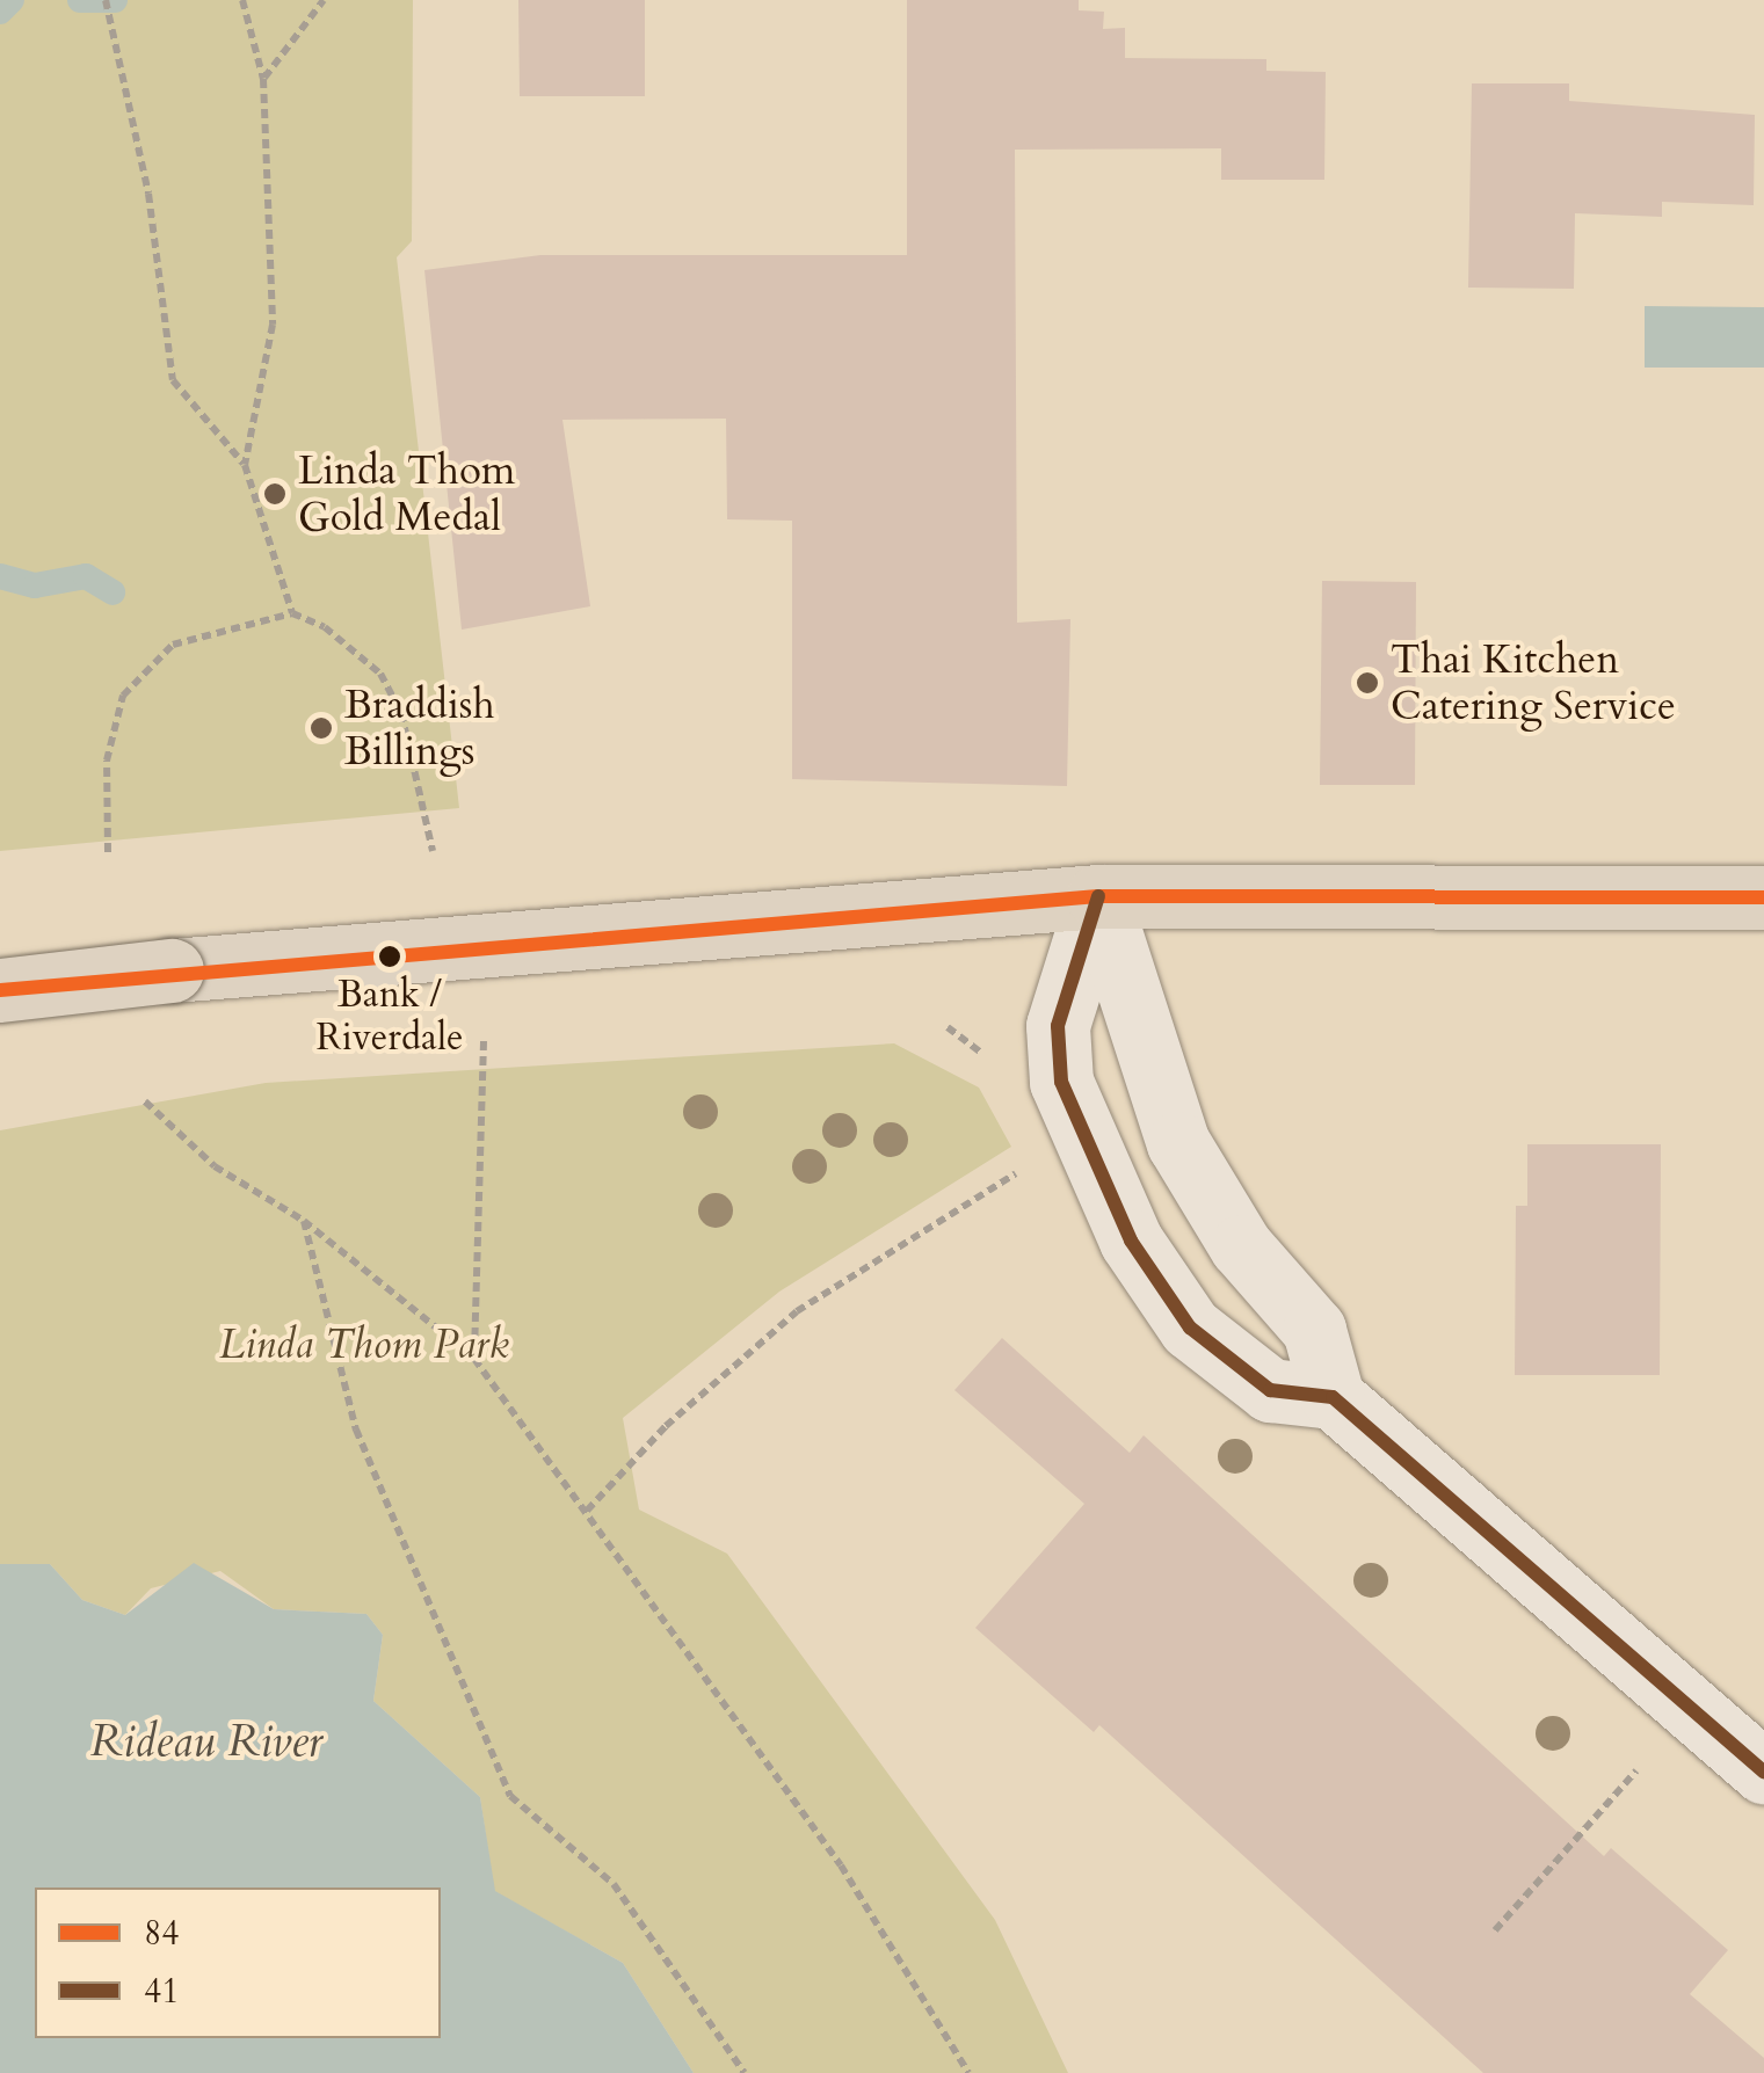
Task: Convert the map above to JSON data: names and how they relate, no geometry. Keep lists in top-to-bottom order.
{
  "water": ["Rideau River"],
  "parks": ["Linda Thom Park"],
  "places": [
    "Linda Thom Gold Medal",
    "Thai Kitchen Catering Service",
    "Braddish Billings",
    "Bank / Riverdale"
  ],
  "lines": ["transit line 84", "transit line 41"],
  "legend": ["84", "41"]
}
